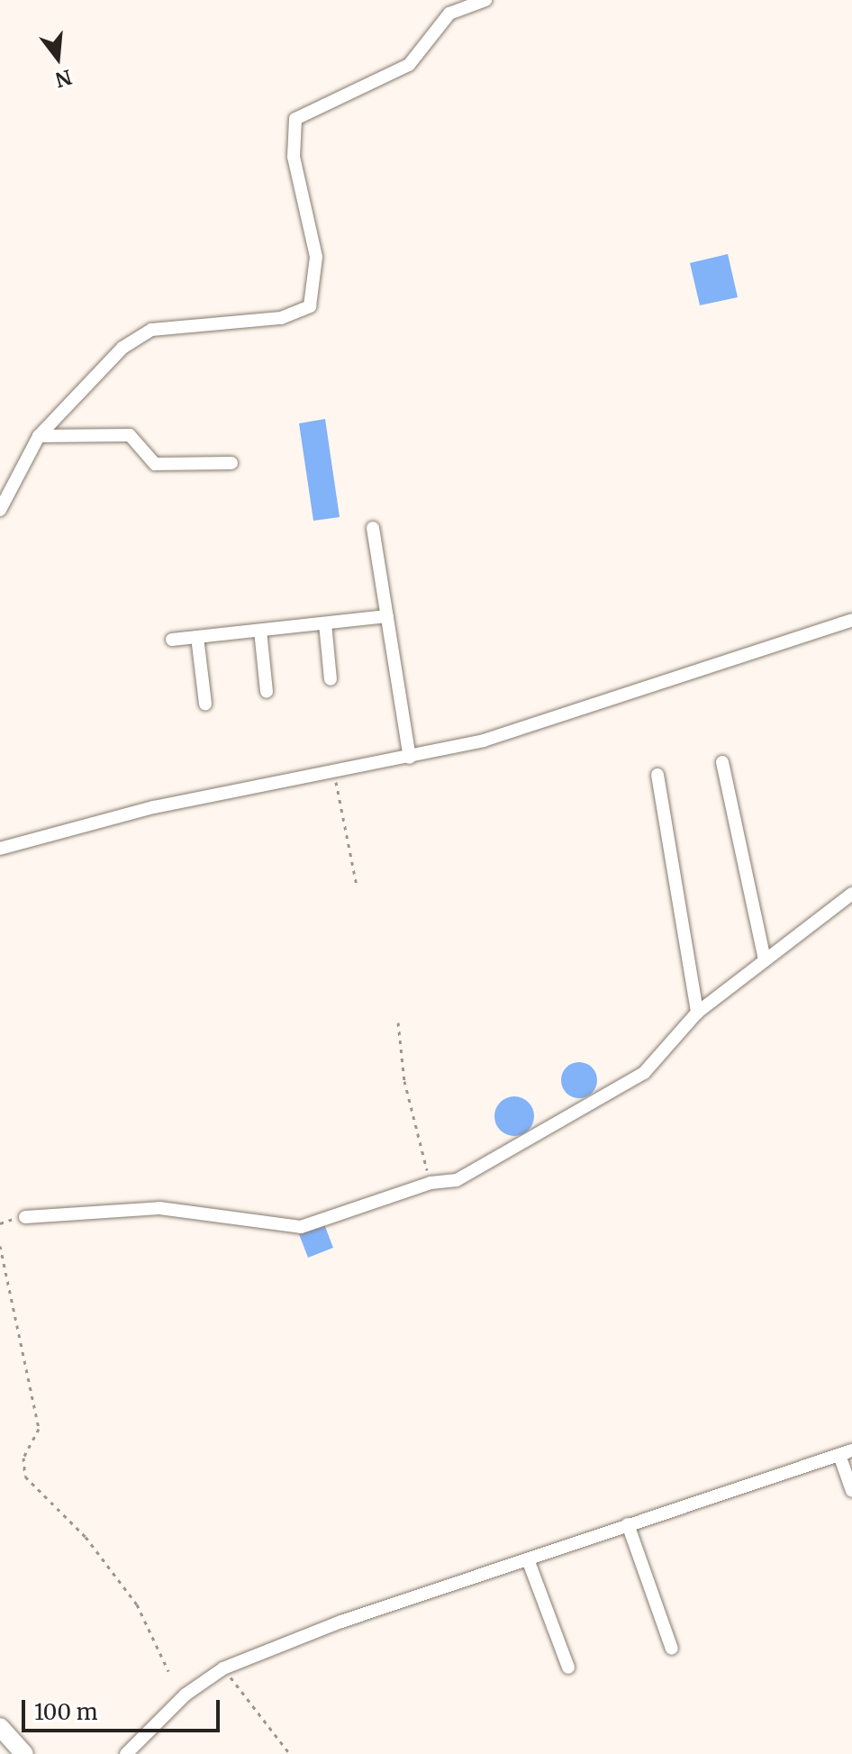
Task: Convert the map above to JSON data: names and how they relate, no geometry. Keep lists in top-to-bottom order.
{
  "scale_bar": "100 m",
  "north": "bottom"
}
